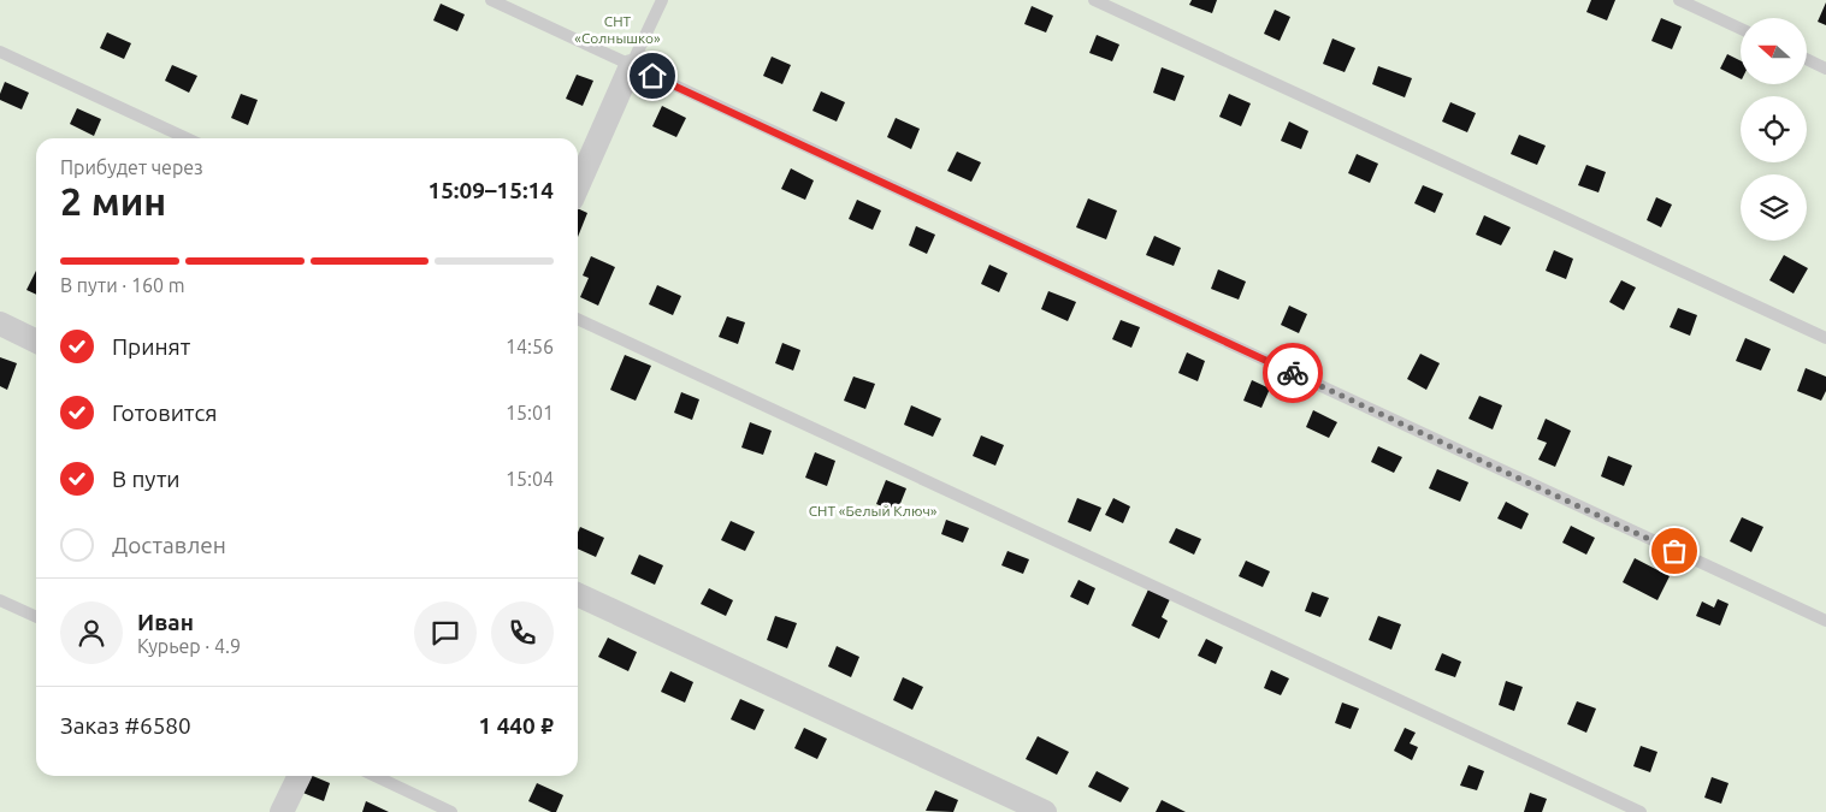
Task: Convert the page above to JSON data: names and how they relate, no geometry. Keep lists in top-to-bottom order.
{
  "parks": ["СНТ «Солнышко»", "СНТ «Белый Ключ»"],
  "north": "left",
  "page": {
    "heading": ["2 мин", "Прибудет через", "15:09–15:14"],
    "panel": [
      "Иван",
      "Курьер · 4.9",
      "Заказ #6580",
      "1 440 ₽"
    ],
    "bar": "В пути · 160 m",
    "list": [
      ["Принят", "14:56"],
      ["Готовится", "15:01"],
      ["В пути", "15:04"],
      "Доставлен"
    ]
  }
}
